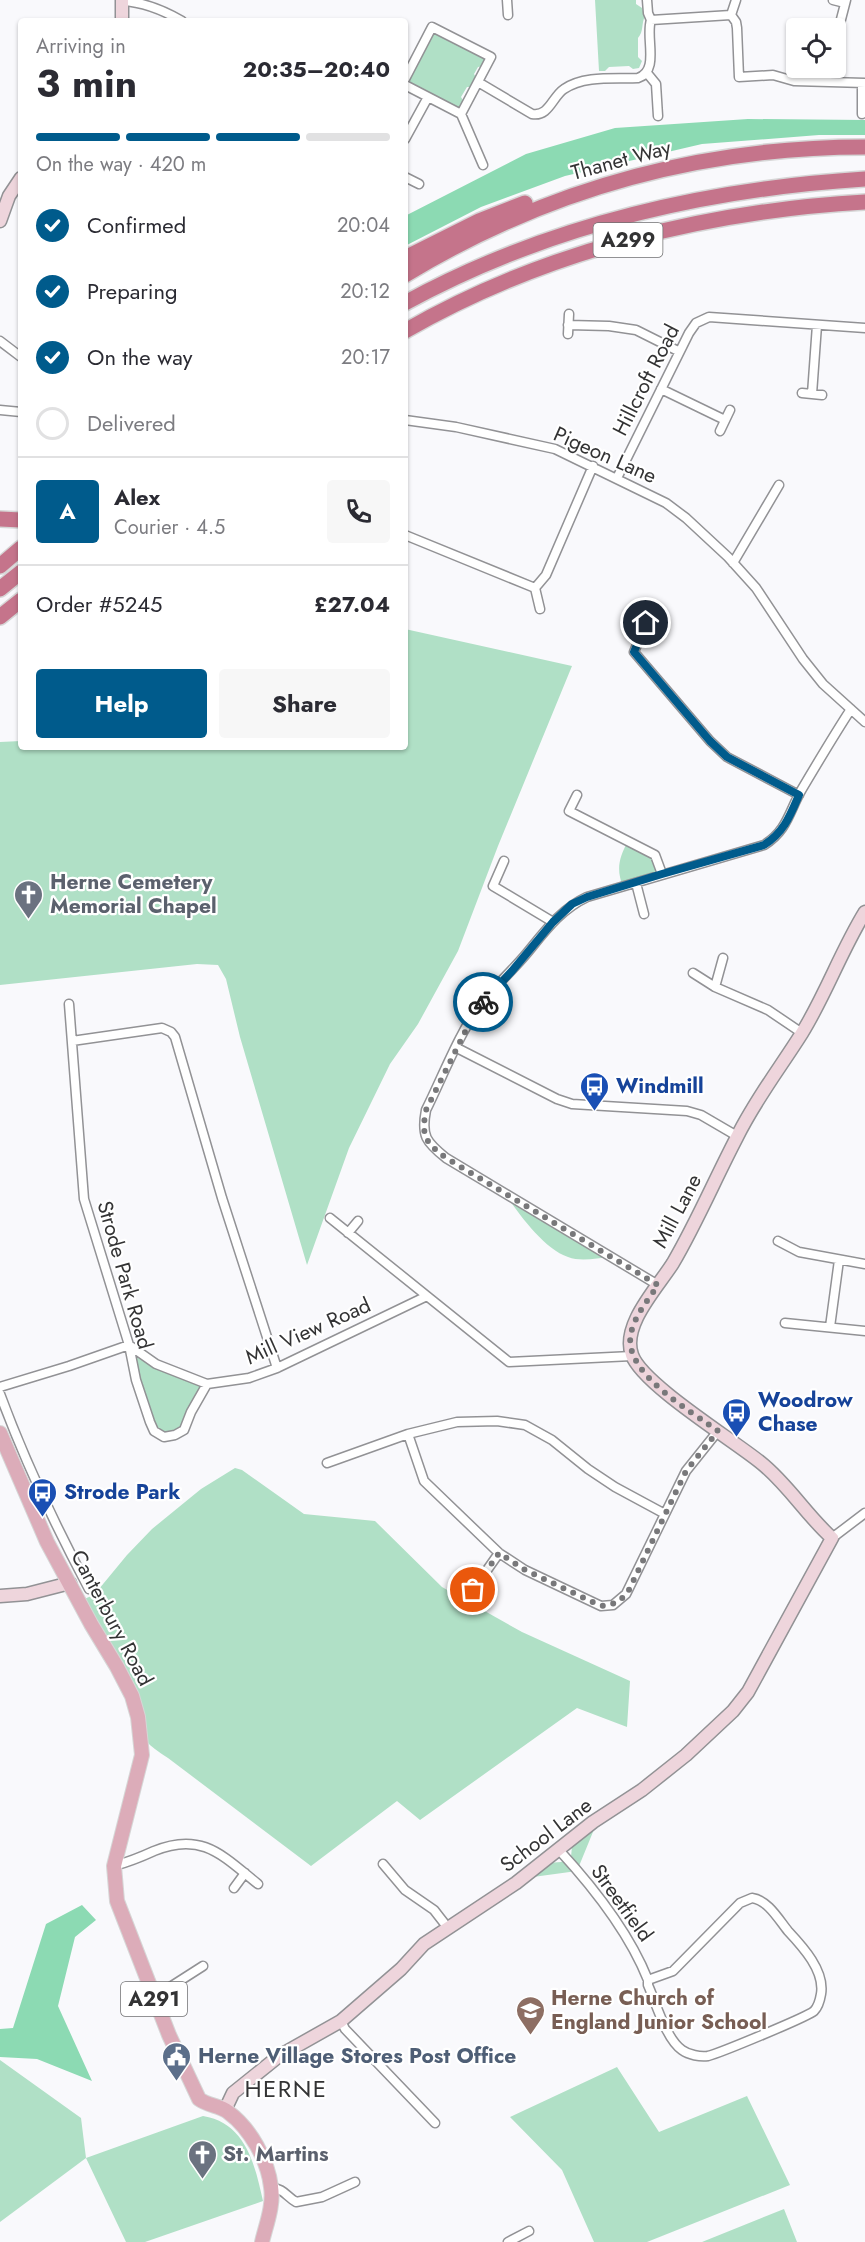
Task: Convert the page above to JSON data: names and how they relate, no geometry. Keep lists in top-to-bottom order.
{
  "streets": {
    "highway": ["Thanet Way", "A299"],
    "main road": ["Canterbury Road", "A291"],
    "street": [
      "Hillcroft Road",
      "Pigeon Lane",
      "Mill Lane",
      "Strode Park Road",
      "Mill View Road",
      "School Lane",
      "Streetfield"
    ]
  },
  "crossings": [
    ["Hillcroft Road", "Pigeon Lane"],
    ["Strode Park Road", "Mill View Road"],
    ["Canterbury Road", "A291"],
    ["School Lane", "Streetfield"],
    ["School Lane", "A291"]
  ],
  "districts": ["HERNE"],
  "places": {
    "church": ["Herne Cemetery Memorial Chapel", "St. Martins"],
    "bus stop": ["Windmill", "Woodrow Chase", "Strode Park"],
    "school or university": ["Herne Church of England Junior School"],
    "public building": ["Herne Village Stores Post Office"]
  },
  "page": {
    "heading": ["3 min", "Arriving in", "20:35–20:40"],
    "panel": [
      "Alex",
      "Courier · 4.5",
      "Order #5245",
      "£27.04"
    ],
    "bar": "On the way · 420 m",
    "list": [
      ["Confirmed", "20:04"],
      ["Preparing", "20:12"],
      ["On the way", "20:17"],
      "Delivered"
    ],
    "round": "A",
    "buttons": ["Help", "Share"]
  }
}
